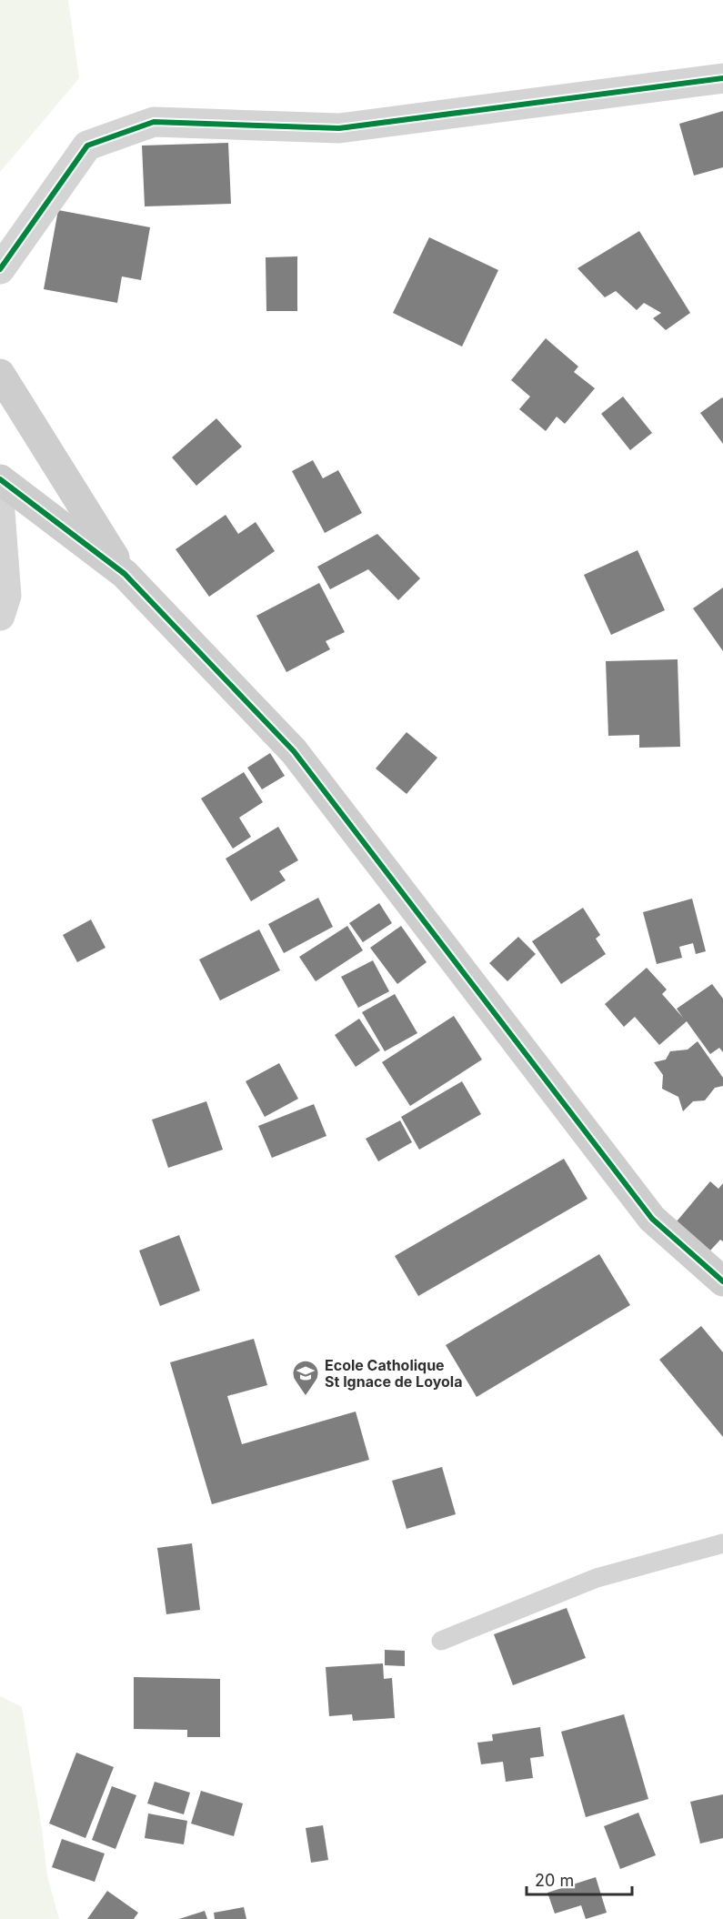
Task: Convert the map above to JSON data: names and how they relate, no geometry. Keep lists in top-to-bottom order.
{
  "places": {
    "school or university": ["Ecole Catholique St Ignace de Loyola"]
  },
  "scale_bar": "20 m"
}
